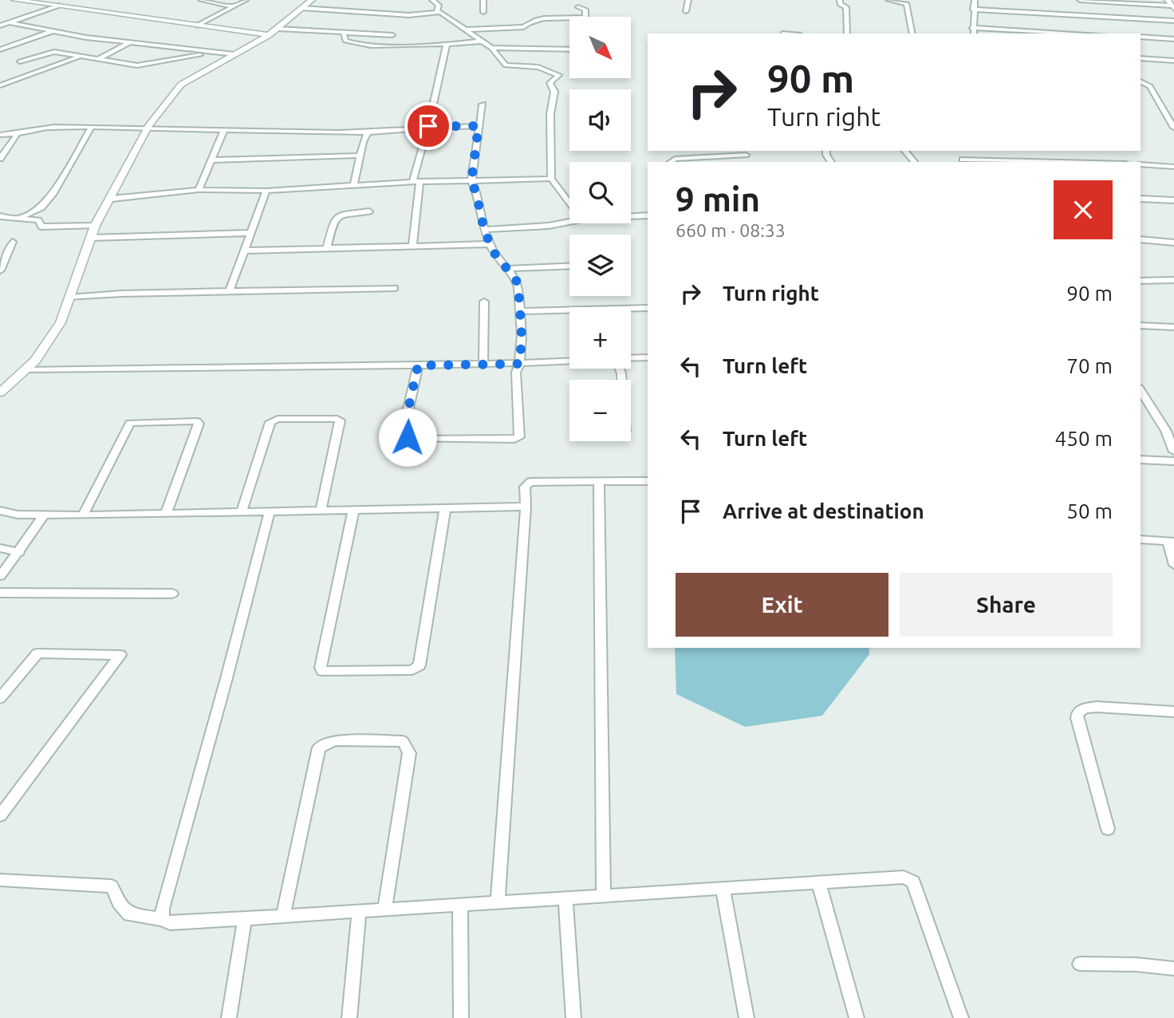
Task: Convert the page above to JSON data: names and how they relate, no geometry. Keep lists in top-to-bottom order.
{
  "north": "bottom right",
  "page": {
    "map_buttons": ["+", "−"],
    "turn": ["90 m", "Turn right"],
    "heading": ["9 min", "660 m · 08:33"],
    "list": [
      {
        "name": "Turn right",
        "value": "90 m"
      },
      {
        "name": "Turn left",
        "value": "70 m"
      },
      {
        "name": "Turn left",
        "value": "450 m"
      },
      {
        "name": "Arrive at destination",
        "value": "50 m"
      }
    ],
    "buttons": ["Exit", "Share"]
  }
}
